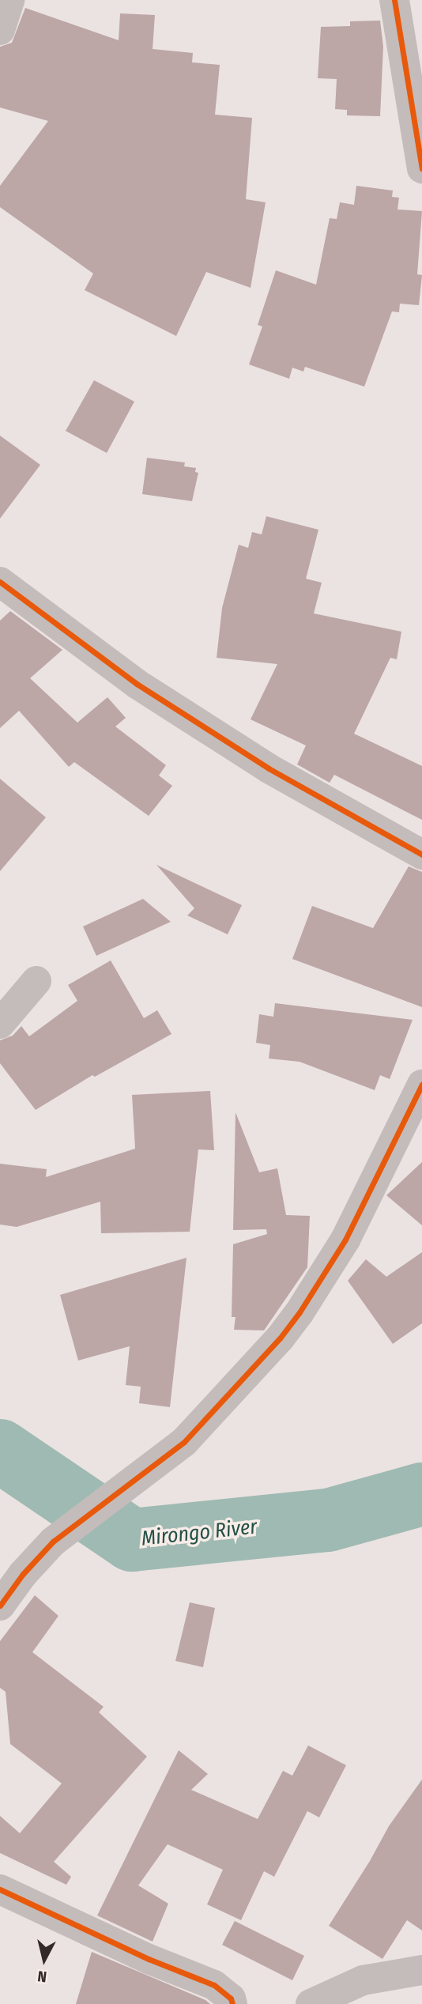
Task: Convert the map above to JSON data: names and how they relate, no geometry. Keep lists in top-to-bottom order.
{
  "water": ["Mirongo River"],
  "north": "bottom"
}
